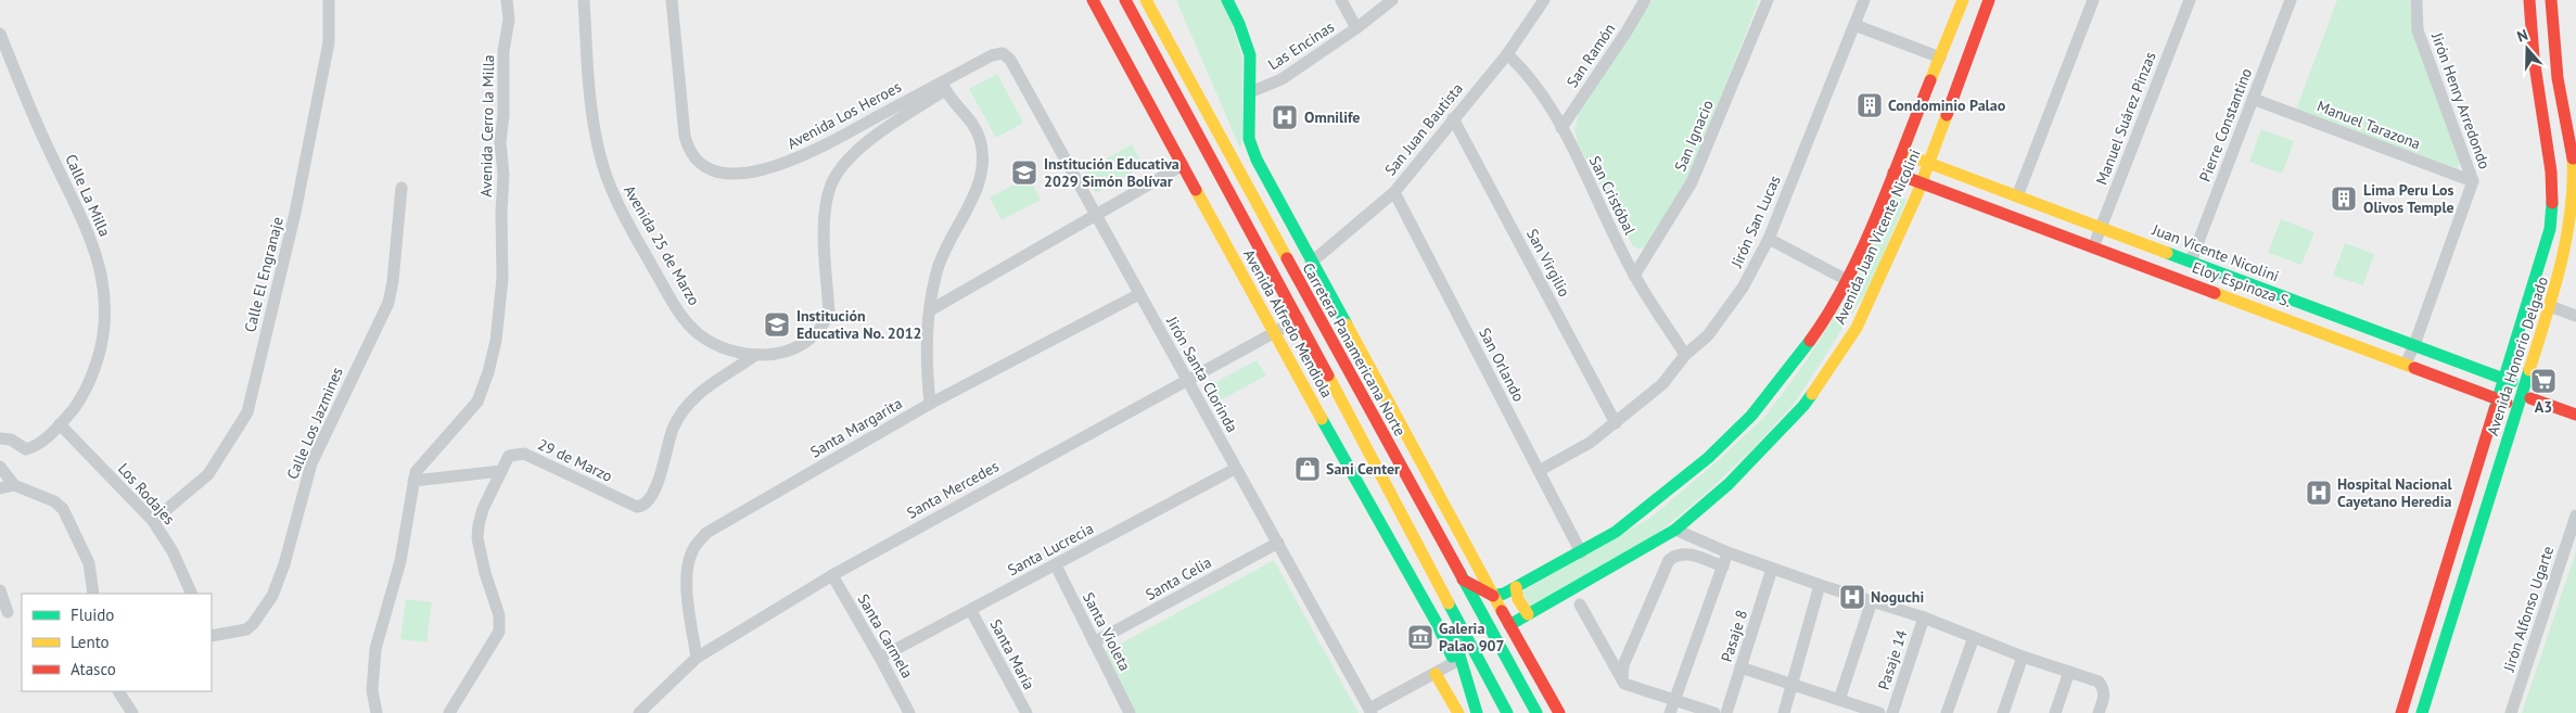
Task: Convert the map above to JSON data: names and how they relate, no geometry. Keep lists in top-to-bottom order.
{
  "streets": {
    "main road": [
      "Avenida Juan Vicente Nicolini",
      "Juan Vicente Nicolini",
      "Eloy Espinoza S.",
      "Avenida Alfredo Mendiola",
      "Carretera Panamericana Norte",
      "Avenida Honorio Delgado"
    ],
    "street": [
      "Las Encinas",
      "San Ramón",
      "Jirón Henry Arredondo",
      "Avenida Los Heroes",
      "Manuel Suárez Pinzas",
      "Pierre Constantino",
      "Manuel Tarazona",
      "Avenida Cerro la Milla",
      "San Juan Bautista",
      "San Ignacio",
      "Calle La Milla",
      "San Cristóbal",
      "Jirón San Lucas",
      "Avenida 25 de Marzo",
      "San Virgilio",
      "Calle El Engranaje",
      "San Orlando",
      "Jirón Santa Clorinda",
      "Calle Los Jazmines",
      "Santa Margarita",
      "29 de Marzo",
      "Santa Mercedes",
      "Los Rodajes",
      "Santa Lucrecia",
      "Santa Celia",
      "Jirón Alfonso Ugarte",
      "Santa Violeta",
      "Santa Carmela",
      "Pasaje 8",
      "Santa María",
      "Pasaje 14"
    ]
  },
  "crossings": [
    ["San Ramón", "San Cristóbal"],
    ["Jirón Henry Arredondo", "Manuel Tarazona"],
    ["Jirón Henry Arredondo", "Juan Vicente Nicolini"],
    ["Jirón Henry Arredondo", "Eloy Espinoza S."],
    ["Avenida Los Heroes", "Avenida 25 de Marzo"],
    ["Avenida Los Heroes", "Jirón Santa Clorinda"],
    ["Manuel Suárez Pinzas", "Juan Vicente Nicolini"],
    ["Manuel Suárez Pinzas", "Eloy Espinoza S."],
    ["Pierre Constantino", "Manuel Tarazona"],
    ["Pierre Constantino", "Juan Vicente Nicolini"],
    ["San Juan Bautista", "San Cristóbal"],
    ["San Juan Bautista", "San Virgilio"],
    ["San Juan Bautista", "San Orlando"],
    ["San Ignacio", "San Cristóbal"],
    ["Calle La Milla", "Los Rodajes"],
    ["San Cristóbal", "Jirón San Lucas"],
    ["Jirón San Lucas", "San Virgilio"],
    ["Jirón San Lucas", "San Orlando"],
    ["Avenida Juan Vicente Nicolini", "Juan Vicente Nicolini"],
    ["Avenida Juan Vicente Nicolini", "Eloy Espinoza S."],
    ["Avenida Juan Vicente Nicolini", "San Orlando"],
    ["Avenida 25 de Marzo", "29 de Marzo"],
    ["Juan Vicente Nicolini", "Avenida Honorio Delgado"],
    ["Calle El Engranaje", "Los Rodajes"],
    ["Eloy Espinoza S.", "Avenida Honorio Delgado"],
    ["Avenida Alfredo Mendiola", "Santa Mercedes"],
    ["Jirón Santa Clorinda", "Santa Margarita"],
    ["Jirón Santa Clorinda", "Santa Mercedes"],
    ["Jirón Santa Clorinda", "Santa Lucrecia"],
    ["Jirón Santa Clorinda", "Santa Celia"],
    ["Santa Margarita", "Santa Mercedes"],
    ["Santa Mercedes", "Santa Carmela"],
    ["Santa Lucrecia", "Santa Violeta"],
    ["Santa Lucrecia", "Santa Carmela"],
    ["Santa Lucrecia", "Santa María"],
    ["Santa Celia", "Santa Violeta"]
  ],
  "places": {
    "building": ["Condominio Palao", "Lima Peru Los Olivos Temple"],
    "hospital": ["Omnilife", "Hospital Nacional Cayetano Heredia", "Noguchi"],
    "school or university": ["Institución Educativa 2029 Simón Bolívar", "Institución Educativa No. 2012"],
    "supermarket": ["A3"],
    "shop": ["Sani Center"],
    "museum": ["Galeria Palao 907"]
  },
  "legend": ["Fluido", "Lento", "Atasco"],
  "north": "top"
}
